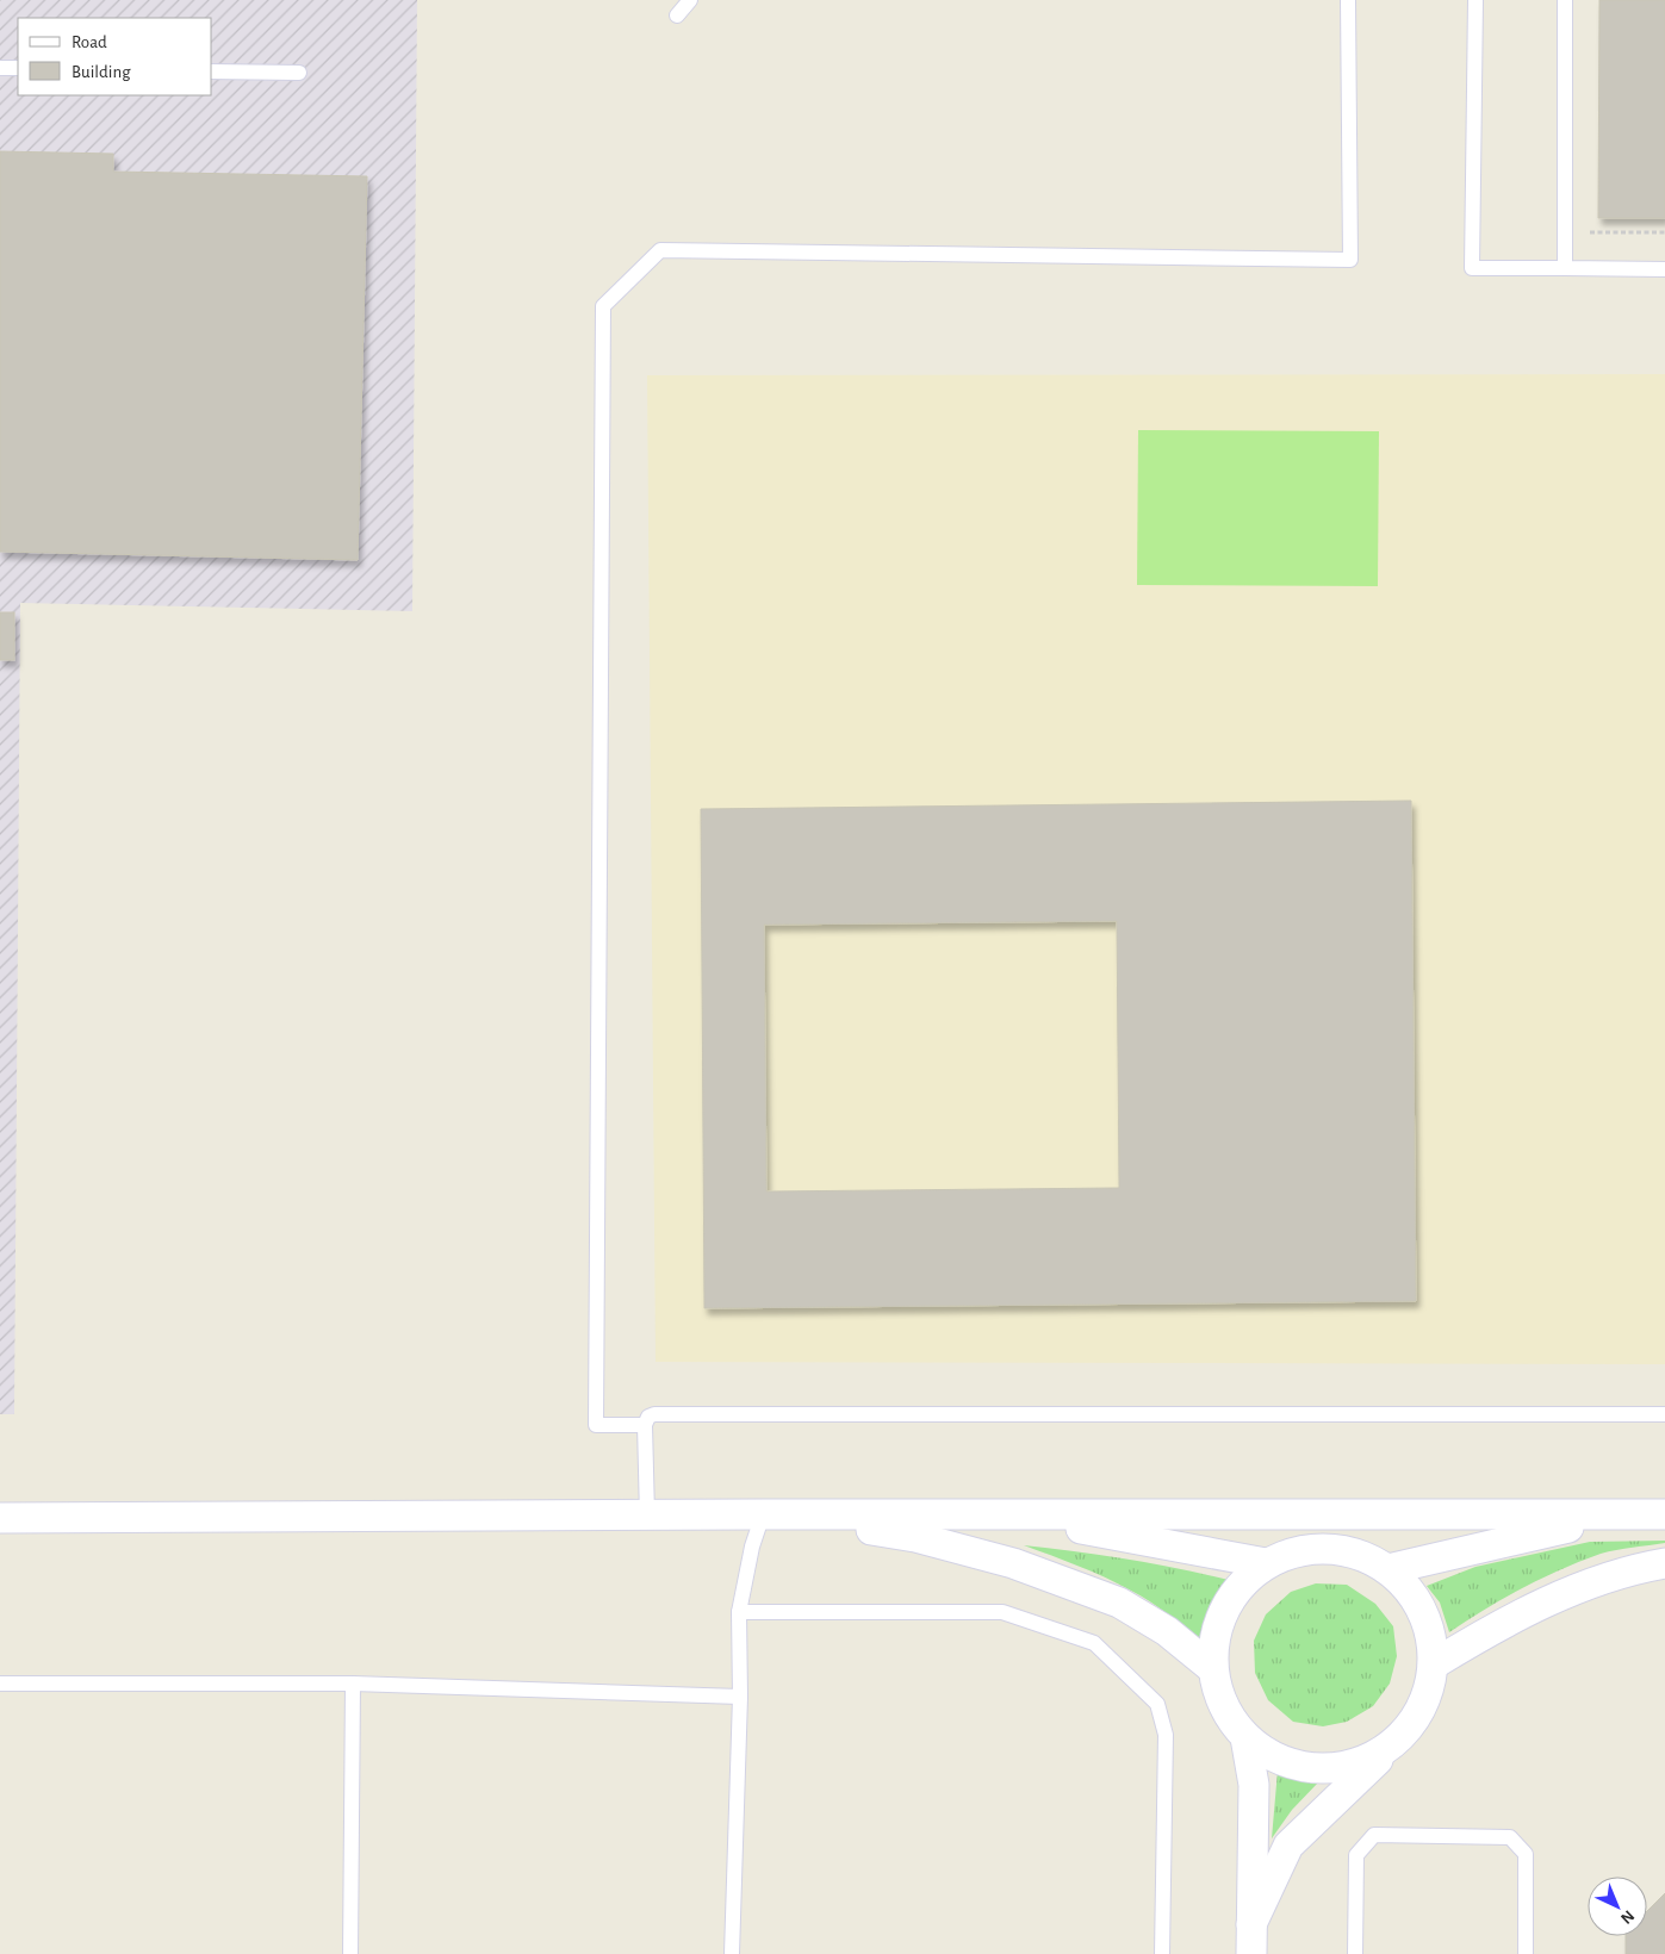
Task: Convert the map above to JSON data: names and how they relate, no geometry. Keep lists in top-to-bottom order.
{
  "legend": ["Road", "Building"],
  "north": "bottom right"
}
